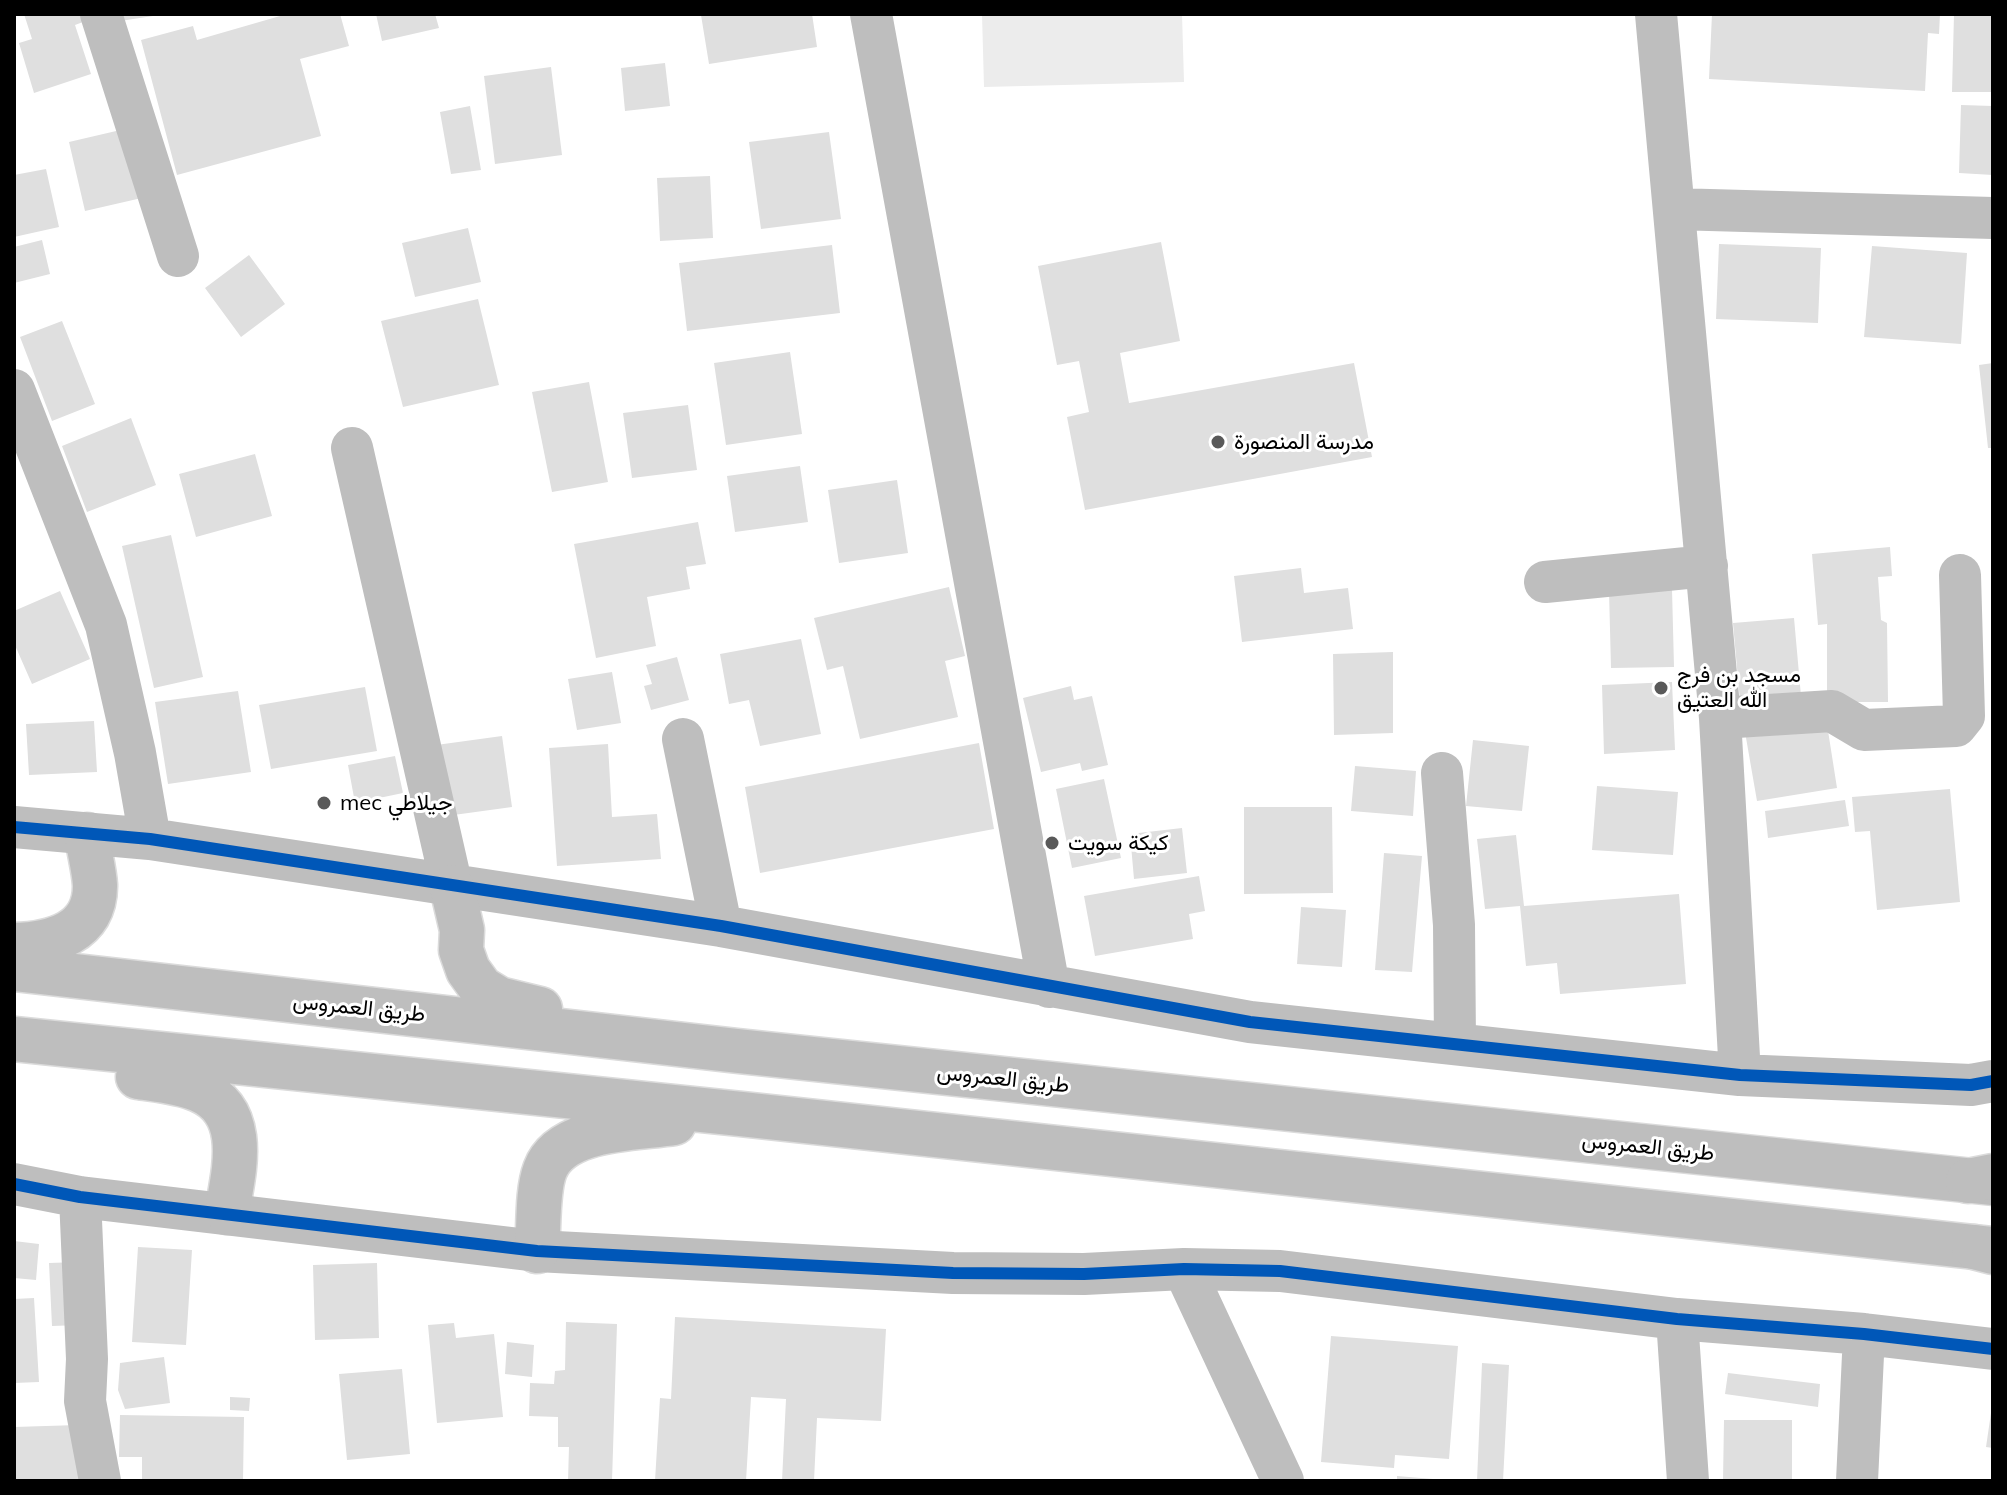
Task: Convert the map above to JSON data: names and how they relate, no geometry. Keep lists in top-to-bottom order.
{
  "streets": {
    "main road": ["طريق العمروس"]
  },
  "places": [
    "مدرسة المنصورة",
    "مسجد بن فرج الله العتيق",
    "mec جيلاطي",
    "كيكة سويت"
  ]
}
